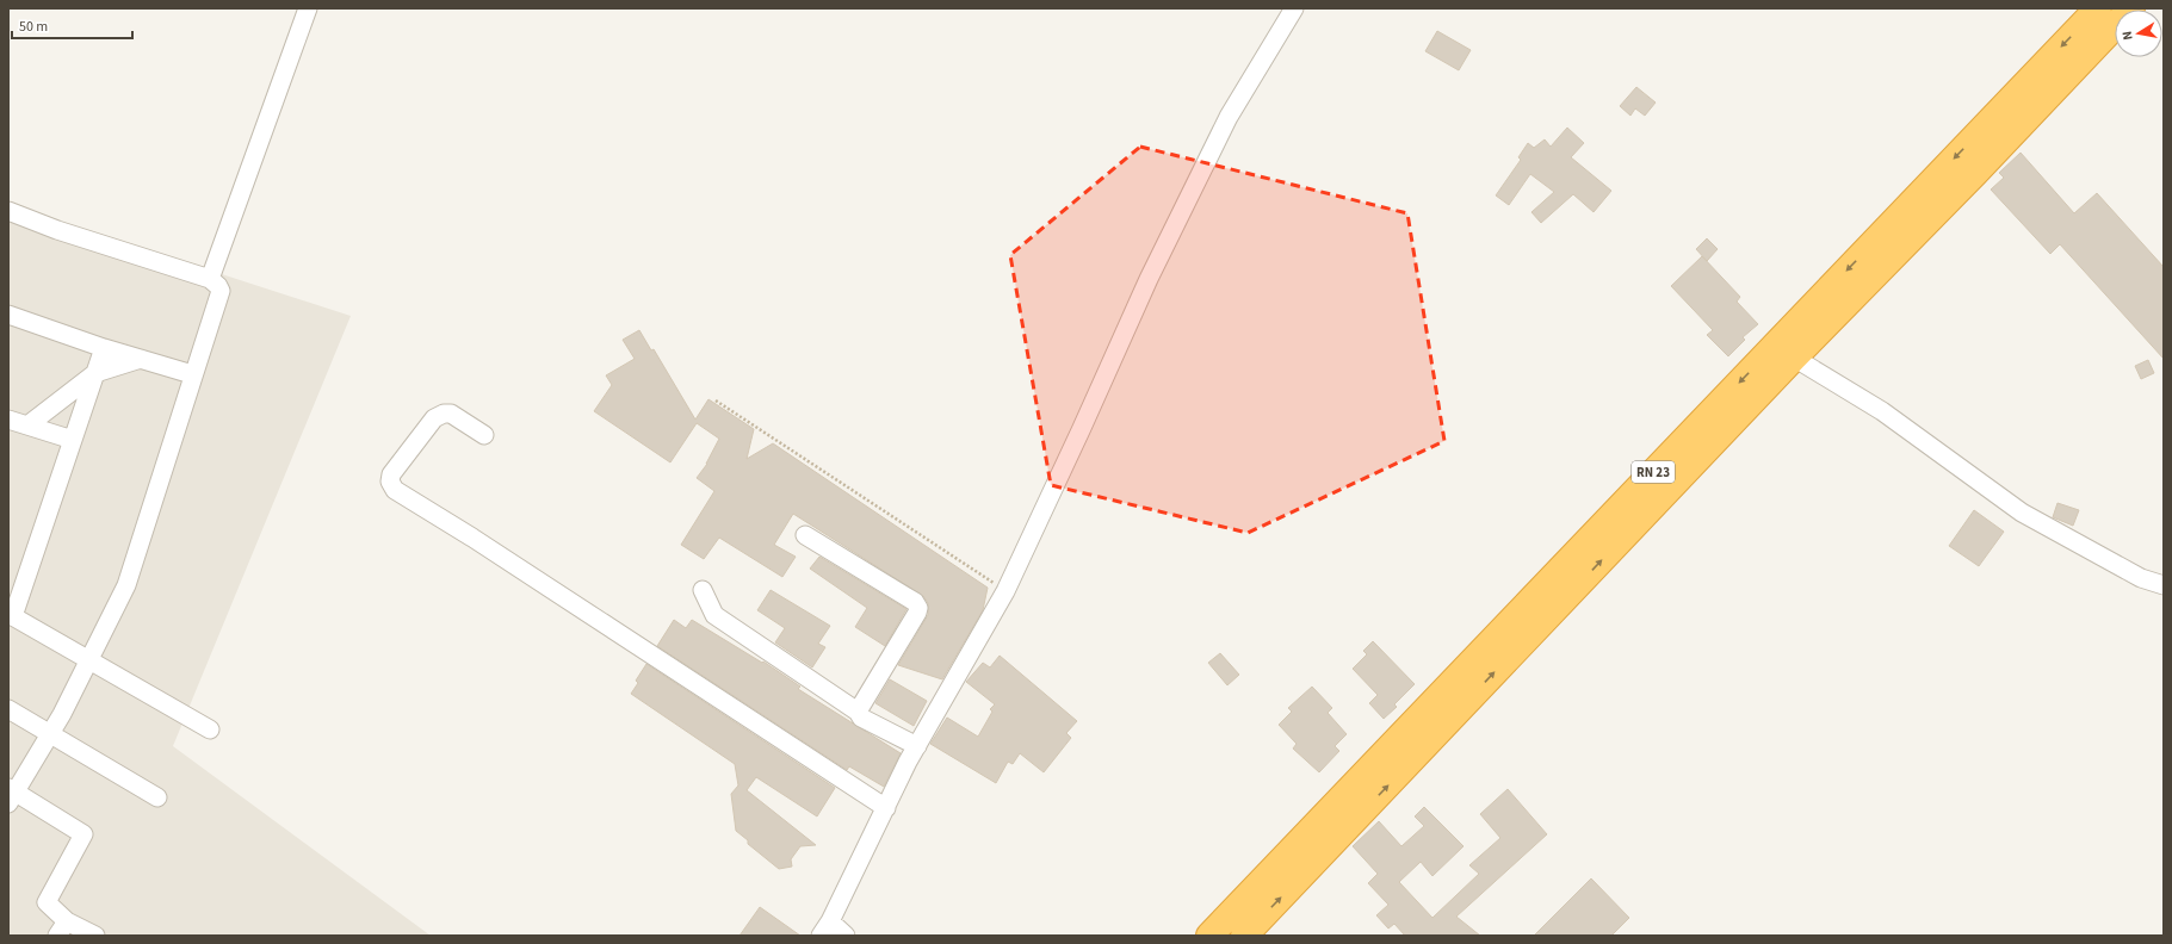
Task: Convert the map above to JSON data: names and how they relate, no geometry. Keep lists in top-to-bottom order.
{
  "streets": {
    "highway": ["RN 23"]
  },
  "scale_bar": "50 m",
  "north": "left"
}
